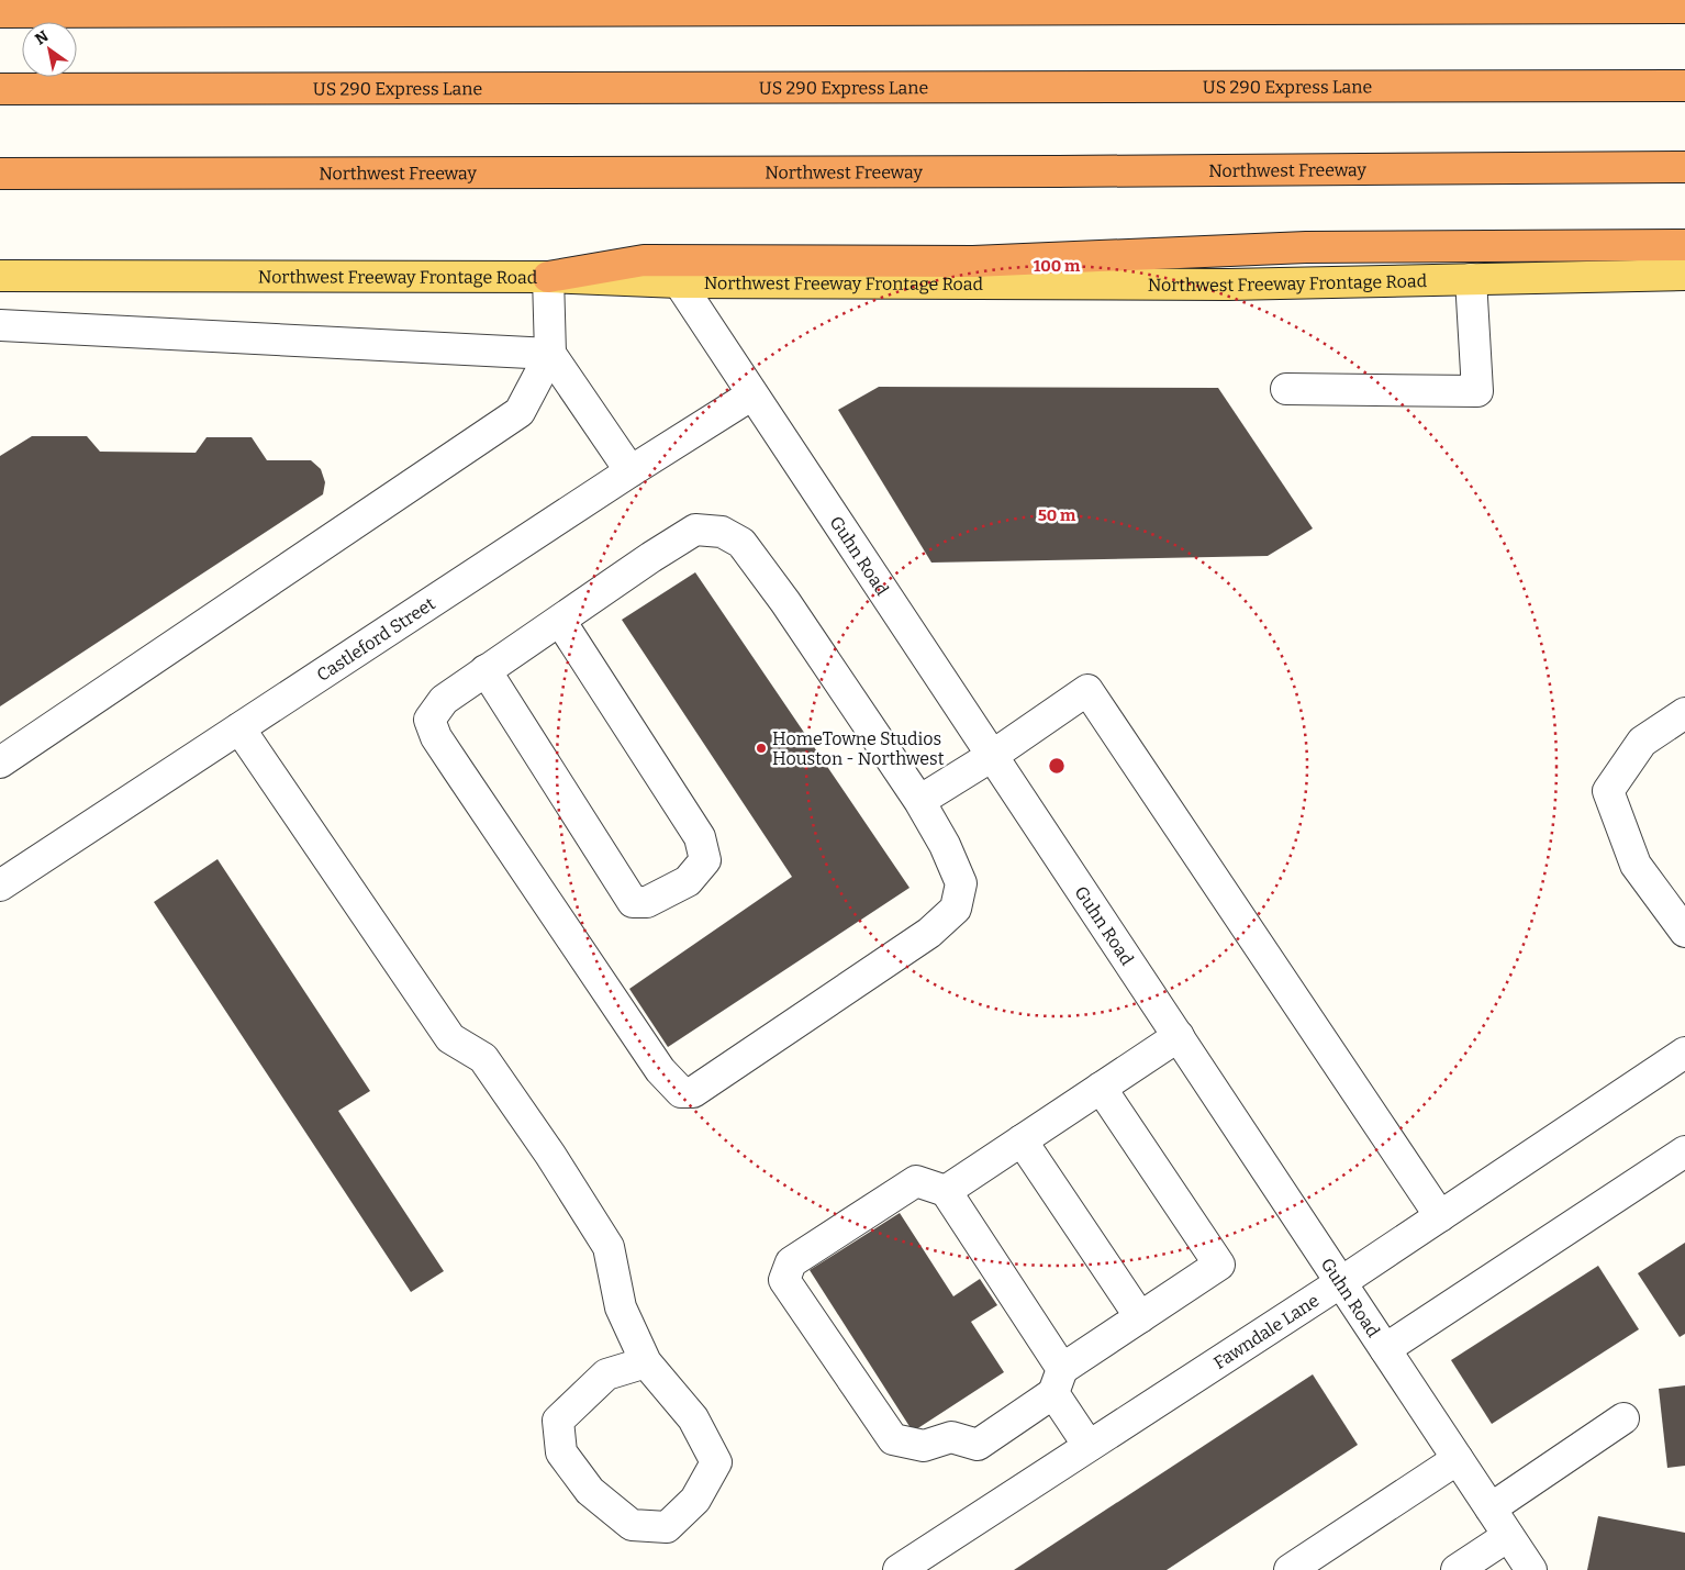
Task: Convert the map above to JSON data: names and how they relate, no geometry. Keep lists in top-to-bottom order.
{
  "streets": {
    "highway": ["US 290 Express Lane", "Northwest Freeway"],
    "main road": ["Northwest Freeway Frontage Road"],
    "street": ["Guhn Road", "Castleford Street", "Fawndale Lane"]
  },
  "crossings": [
    ["Northwest Freeway Frontage Road", "Guhn Road"],
    ["Guhn Road", "Castleford Street"],
    ["Guhn Road", "Fawndale Lane"]
  ],
  "places": ["HomeTowne Studios Houston - Northwest"],
  "north": "top left",
  "rings": ["100 m", "50 m"]
}
